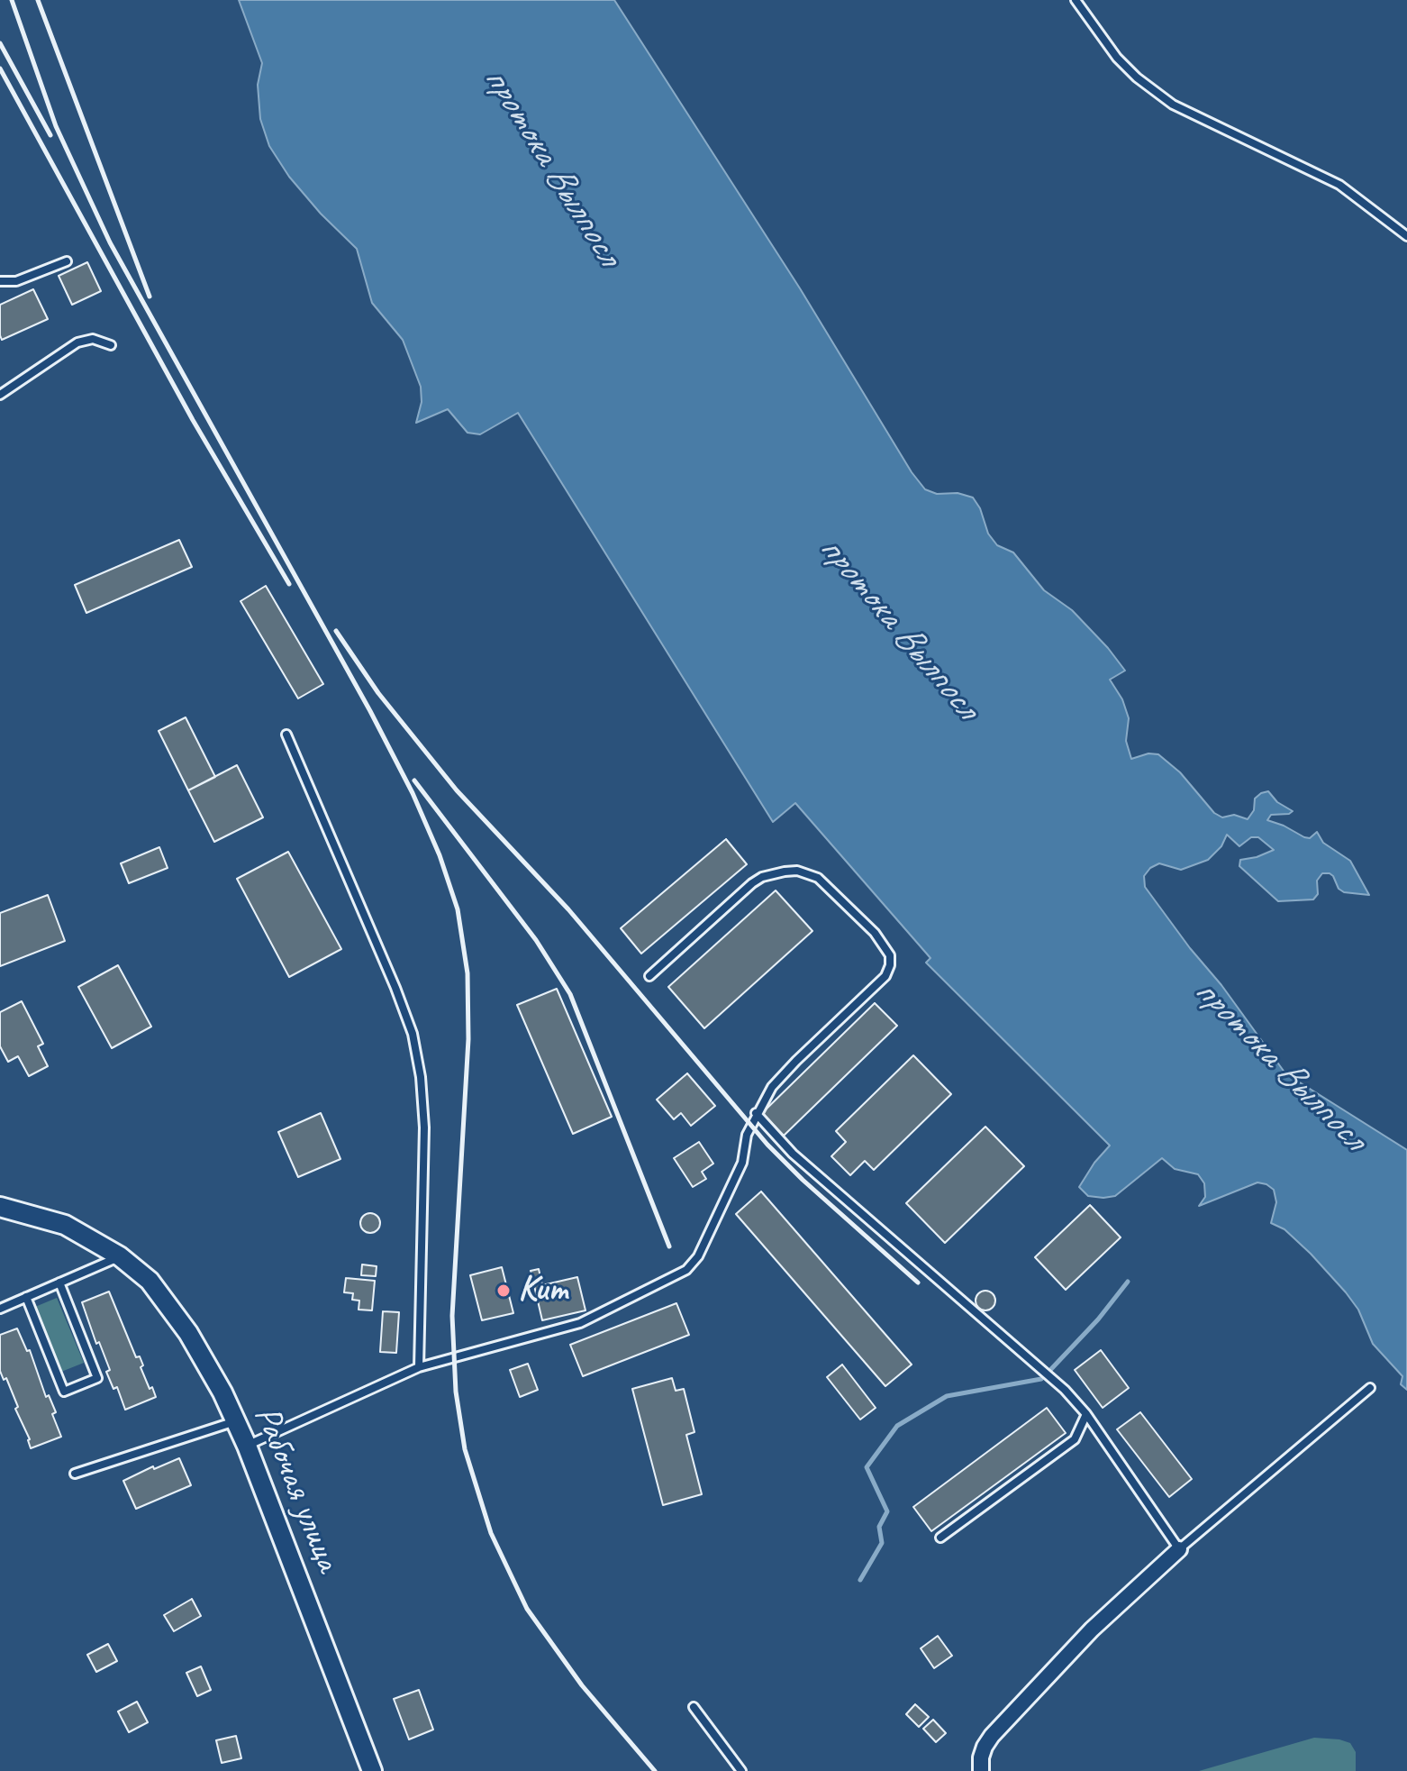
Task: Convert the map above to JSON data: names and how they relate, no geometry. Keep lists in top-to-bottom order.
{
  "streets": {
    "street": ["Рабочая улица"]
  },
  "water": ["протока Вылпосл"],
  "places": ["Кит"]
}
